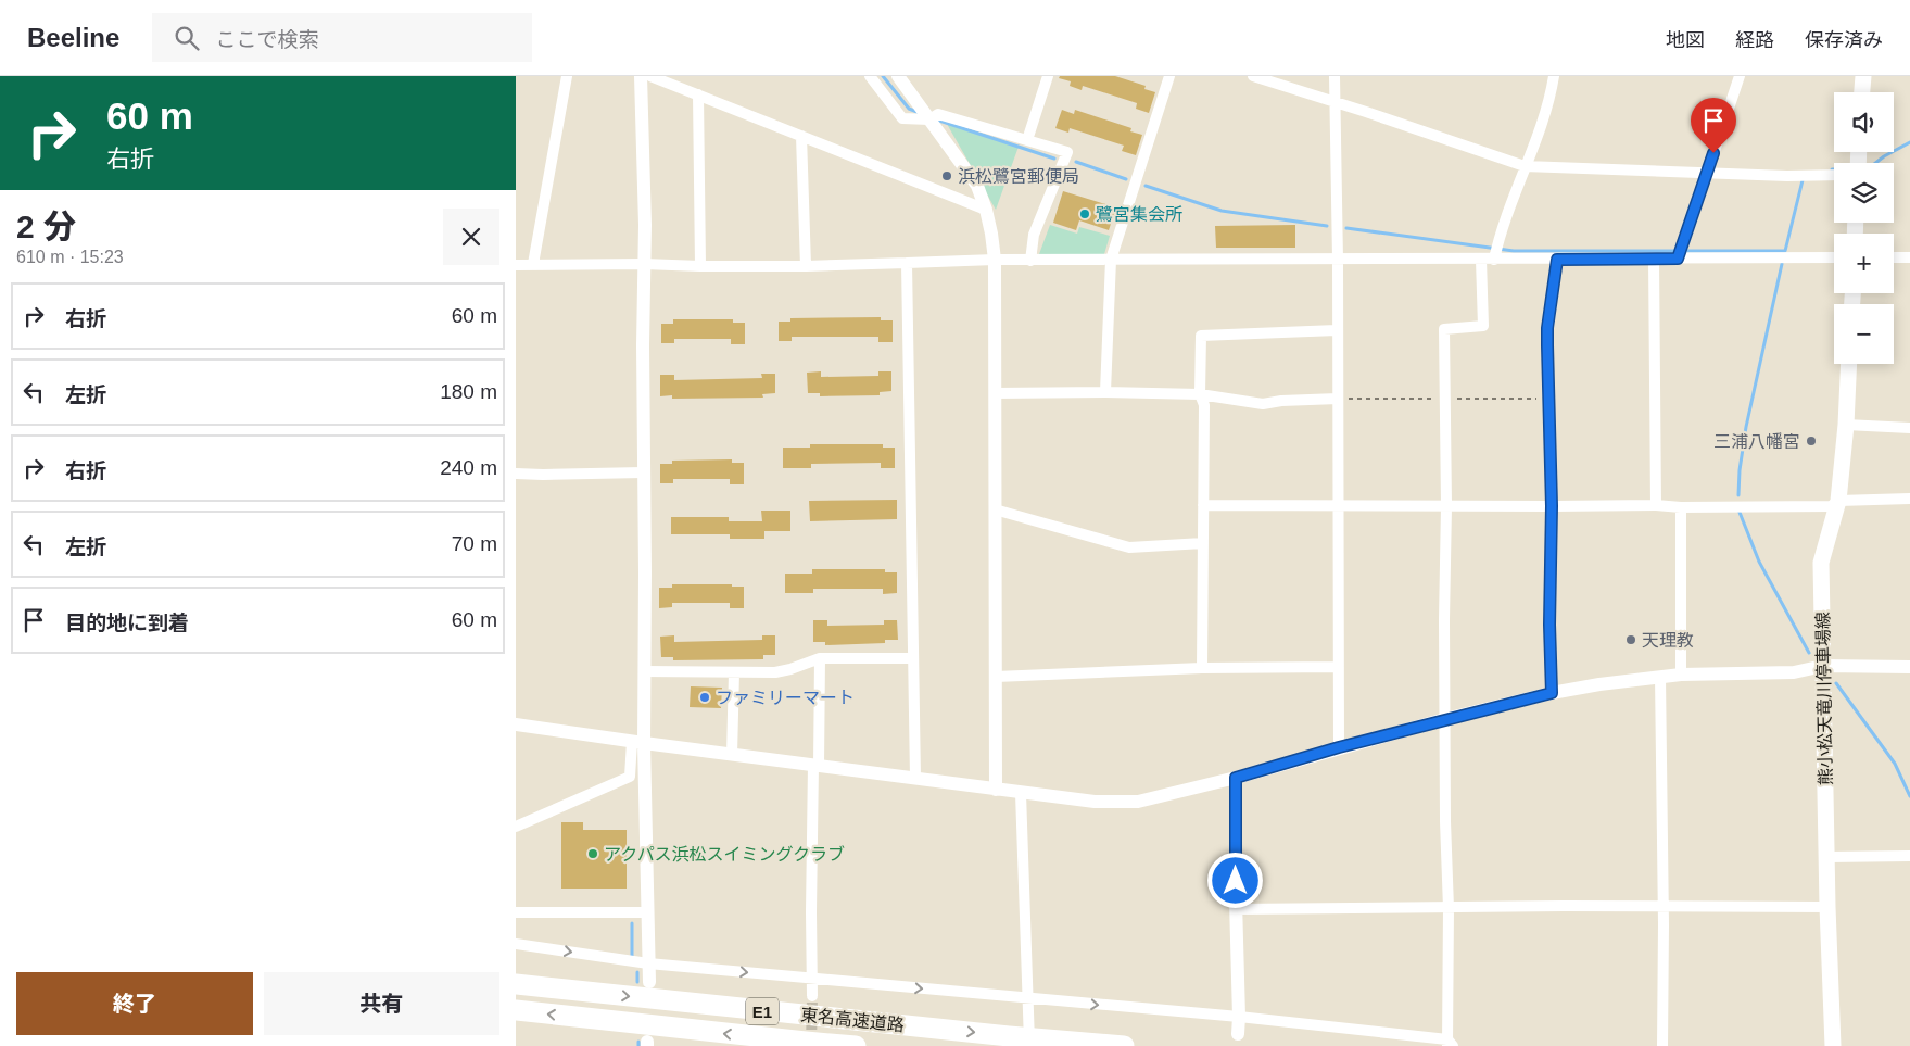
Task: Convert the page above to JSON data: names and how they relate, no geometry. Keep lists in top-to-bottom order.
{
  "streets": {
    "highway": ["E1", "東名高速道路"],
    "main road": ["熊小松天竜川停車場線"]
  },
  "places": [
    "浜松鷺宮郵便局",
    "鷺宮集会所",
    "三浦八幡宮",
    "天理教",
    "ファミリーマート",
    "アクパス浜松スイミングクラブ"
  ],
  "page": {
    "header": "Beeline",
    "search": "ここで検索",
    "nav": ["地図", "経路", "保存済み"],
    "turn": ["60 m", "右折"],
    "map_buttons": ["+", "−"],
    "heading": ["2 分", "610 m · 15:23"],
    "list": [
      {
        "name": "右折",
        "value": "60 m"
      },
      {
        "name": "左折",
        "value": "180 m"
      },
      {
        "name": "右折",
        "value": "240 m"
      },
      {
        "name": "左折",
        "value": "70 m"
      },
      {
        "name": "目的地に到着",
        "value": "60 m"
      }
    ],
    "buttons": ["終了", "共有"]
  }
}
